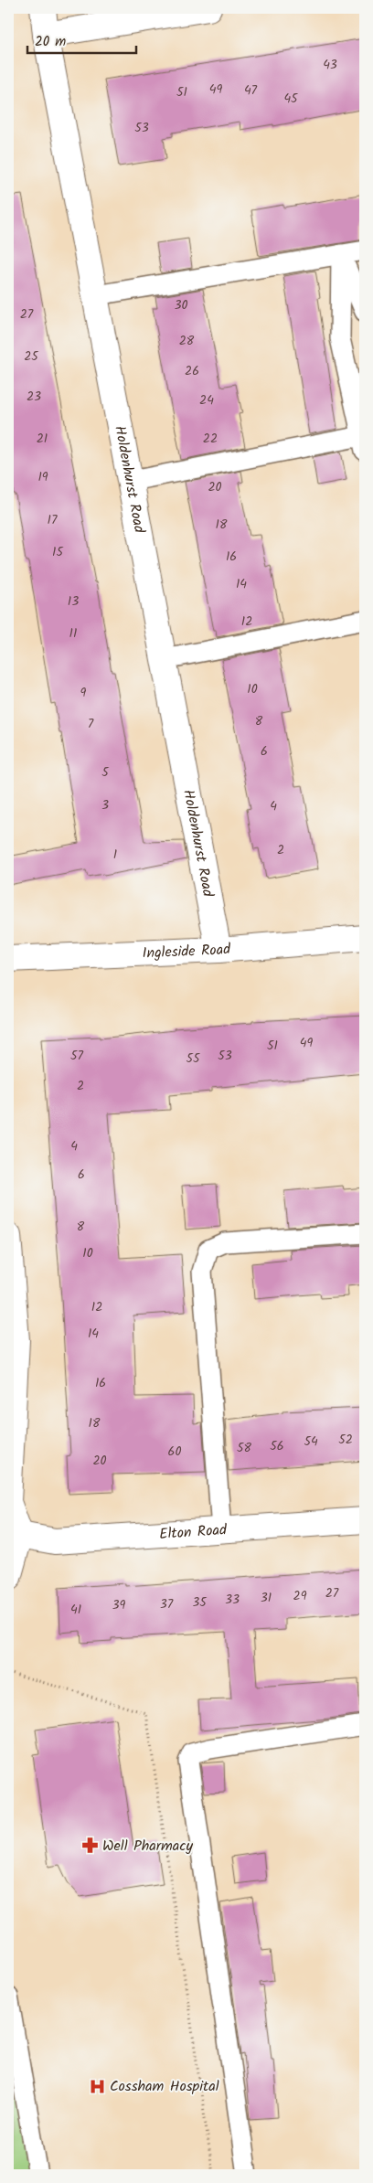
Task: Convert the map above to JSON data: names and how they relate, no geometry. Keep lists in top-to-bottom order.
{
  "streets": {
    "street": ["Holdenhurst Road", "Ingleside Road", "Elton Road"]
  },
  "crossings": [
    ["Holdenhurst Road", "Ingleside Road"]
  ],
  "places": {
    "pharmacy": ["Well Pharmacy"],
    "hospital": ["Cossham Hospital"]
  },
  "house_numbers": [
    "43",
    "49",
    "47",
    "51",
    "45",
    "53",
    "30",
    "27",
    "28",
    "25",
    "26",
    "23",
    "24",
    "21",
    "22",
    "19",
    "20",
    "17",
    "18",
    "15",
    "16",
    "14",
    "13",
    "12",
    "11",
    "10",
    "9",
    "8",
    "7",
    "6",
    "5",
    "3",
    "4",
    "2",
    "1",
    "49",
    "51",
    "57",
    "53",
    "55",
    "2",
    "4",
    "6",
    "8",
    "10",
    "12",
    "14",
    "16",
    "18",
    "52",
    "54",
    "56",
    "58",
    "60",
    "20",
    "27",
    "29",
    "31",
    "33",
    "35",
    "37",
    "39",
    "41"
  ],
  "scale_bar": "20 m"
}
